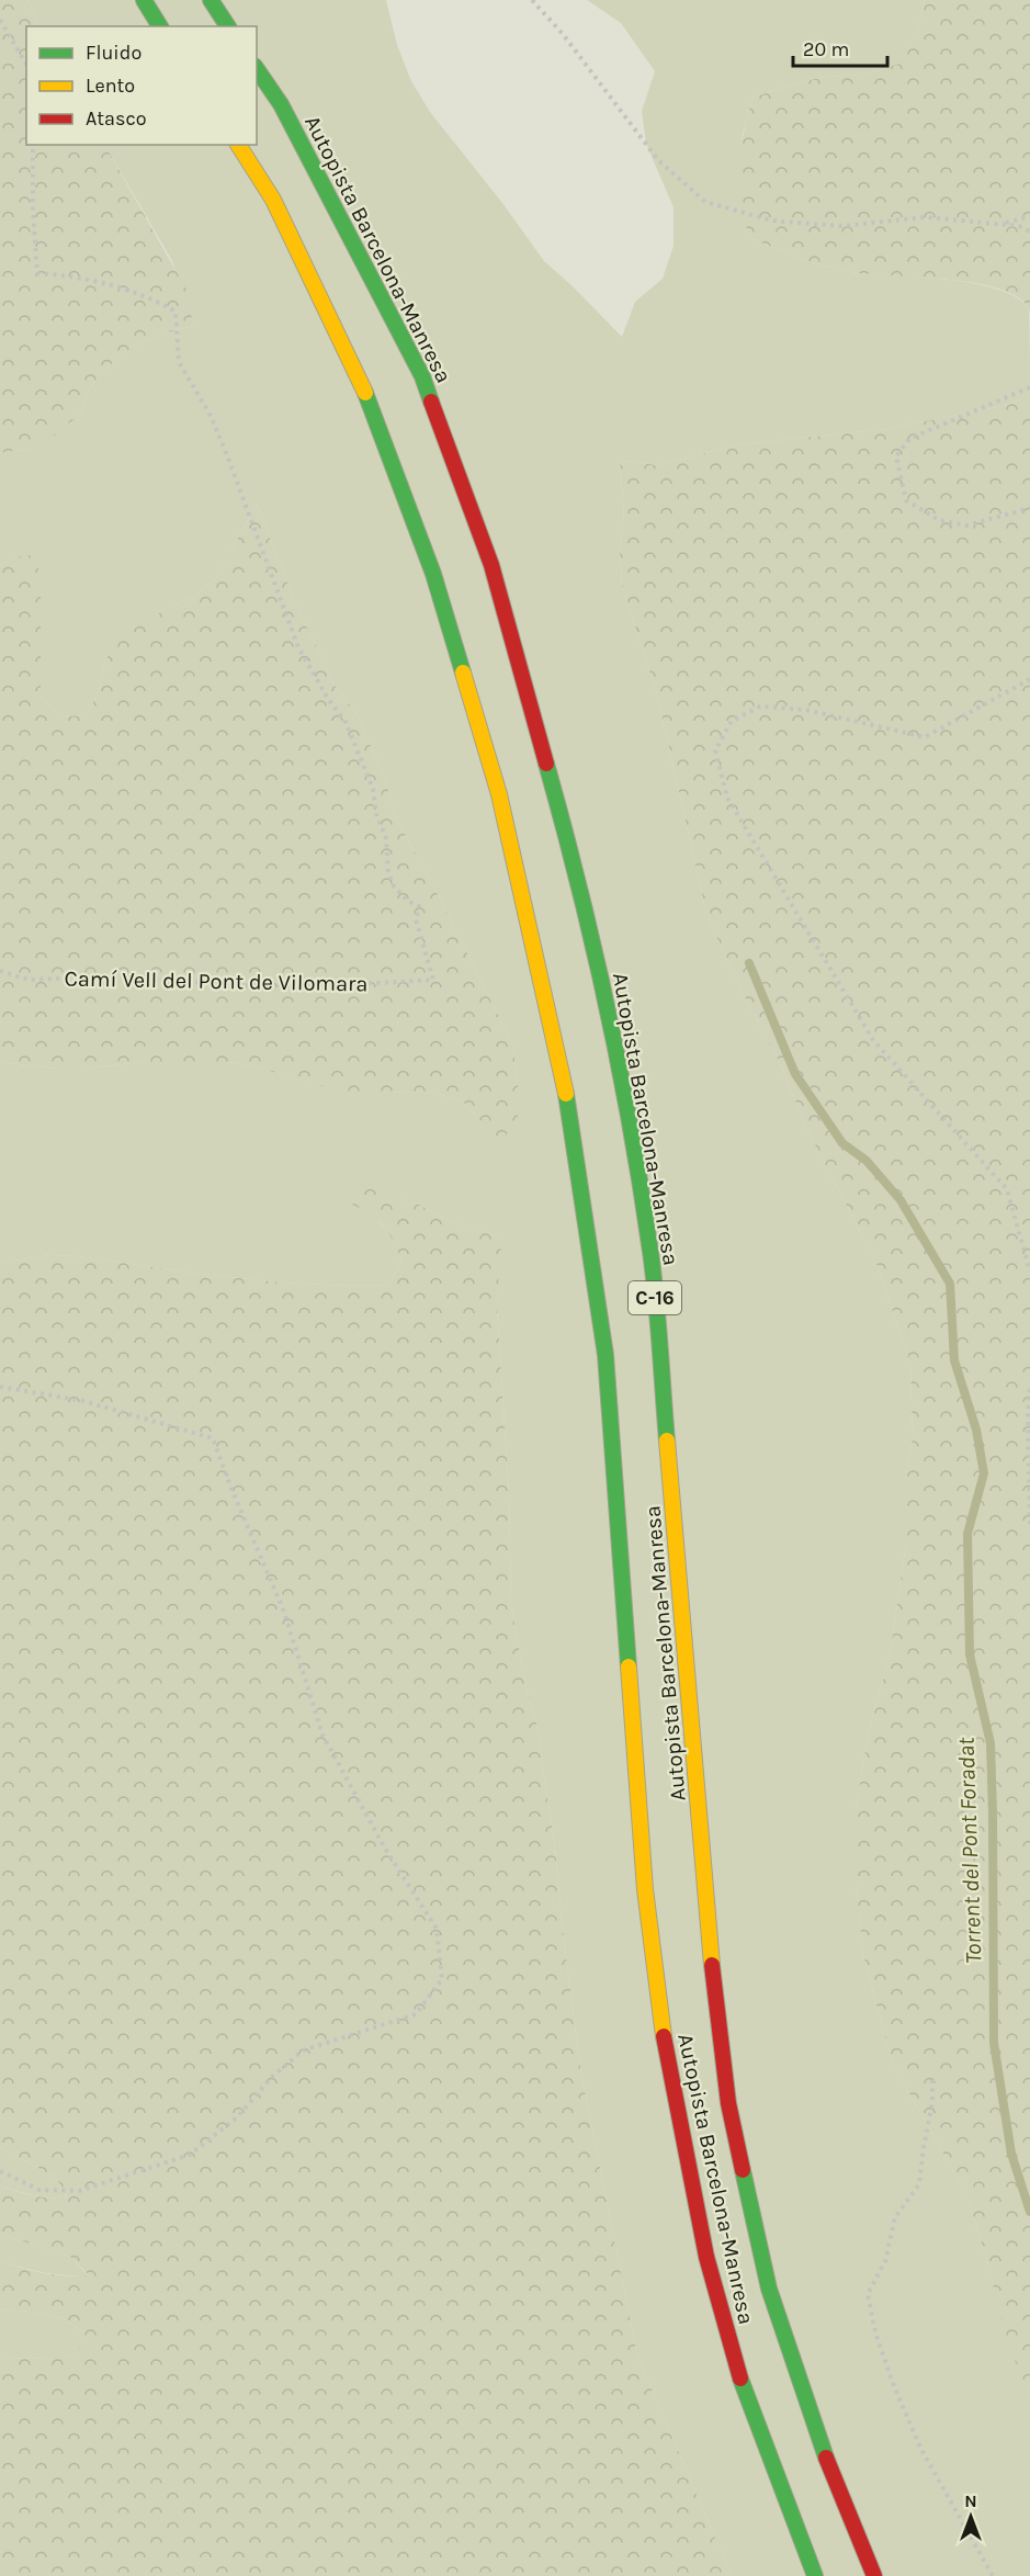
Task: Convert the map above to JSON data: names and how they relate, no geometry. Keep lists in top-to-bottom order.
{
  "streets": {
    "highway": ["Autopista Barcelona-Manresa", "C-16"],
    "path": ["Camí Vell del Pont de Vilomara"]
  },
  "water": ["Torrent del Pont Foradat"],
  "legend": ["Fluido", "Lento", "Atasco"],
  "scale_bar": "20 m",
  "north": "top"
}
